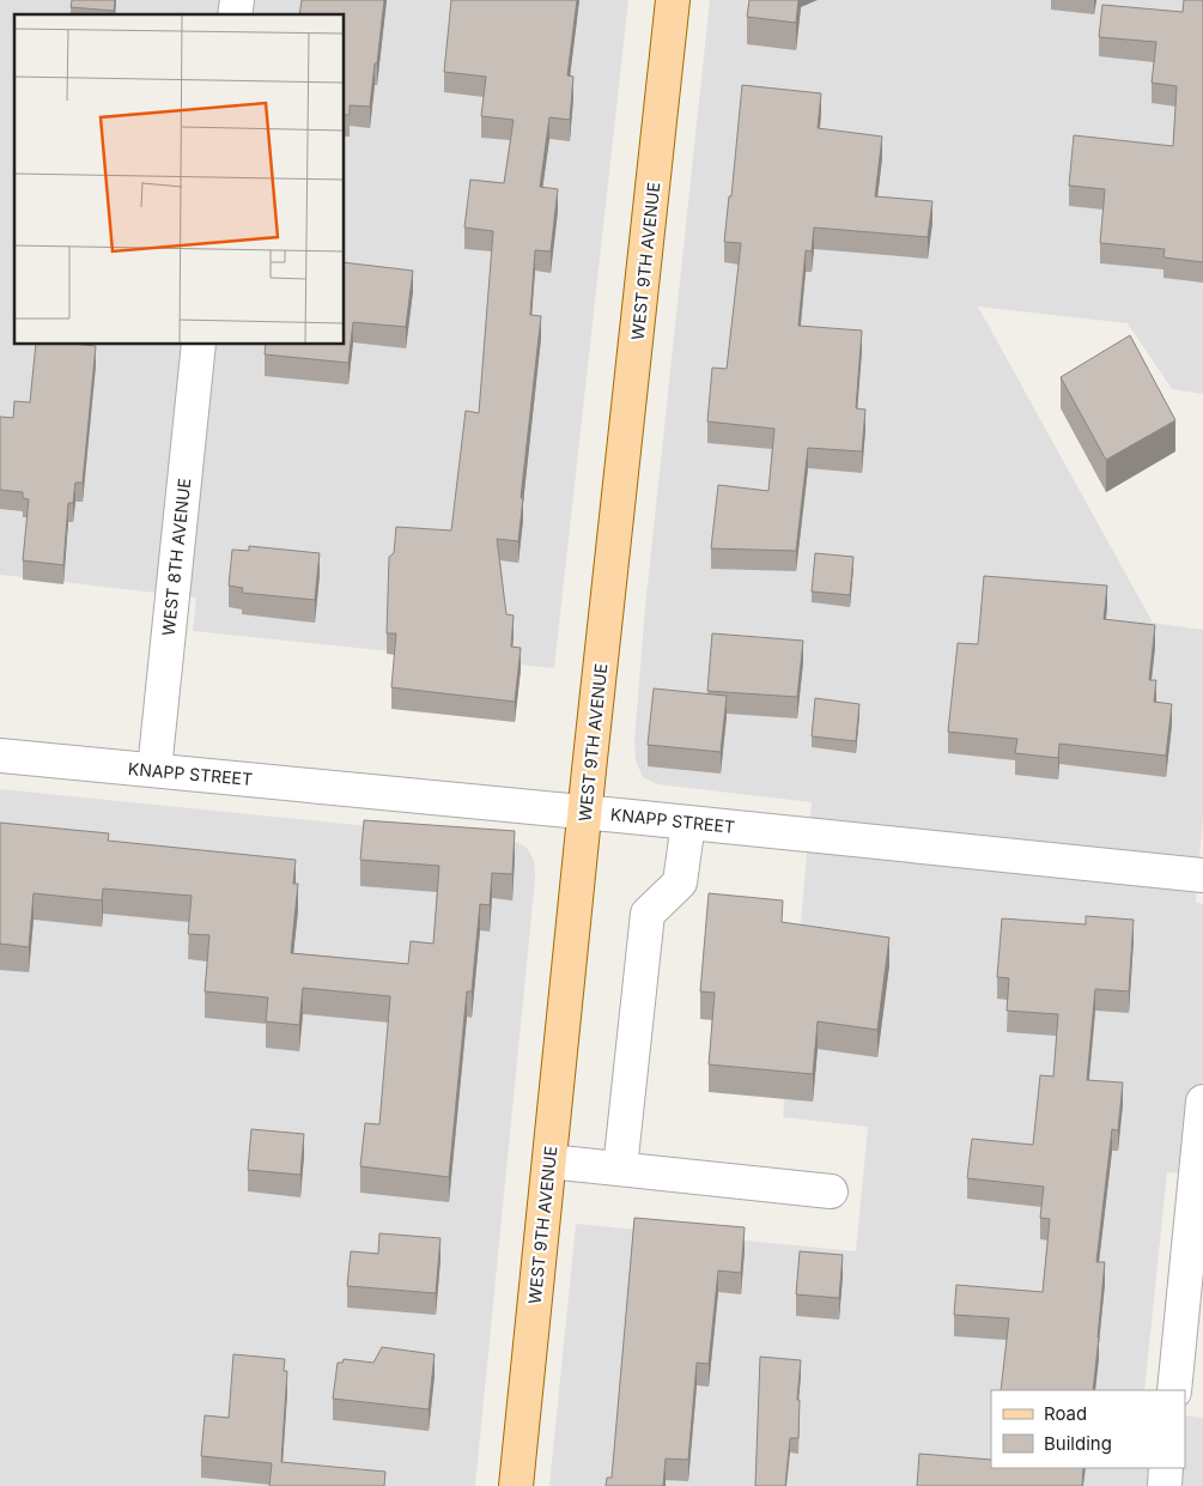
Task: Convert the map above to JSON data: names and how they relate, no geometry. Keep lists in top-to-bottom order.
{
  "streets": {
    "main road": ["WEST 9TH AVENUE"],
    "street": ["WEST 8TH AVENUE", "KNAPP STREET"]
  },
  "crossings": [
    ["WEST 9TH AVENUE", "KNAPP STREET"],
    ["WEST 8TH AVENUE", "KNAPP STREET"]
  ],
  "legend": ["Road", "Building"]
}
